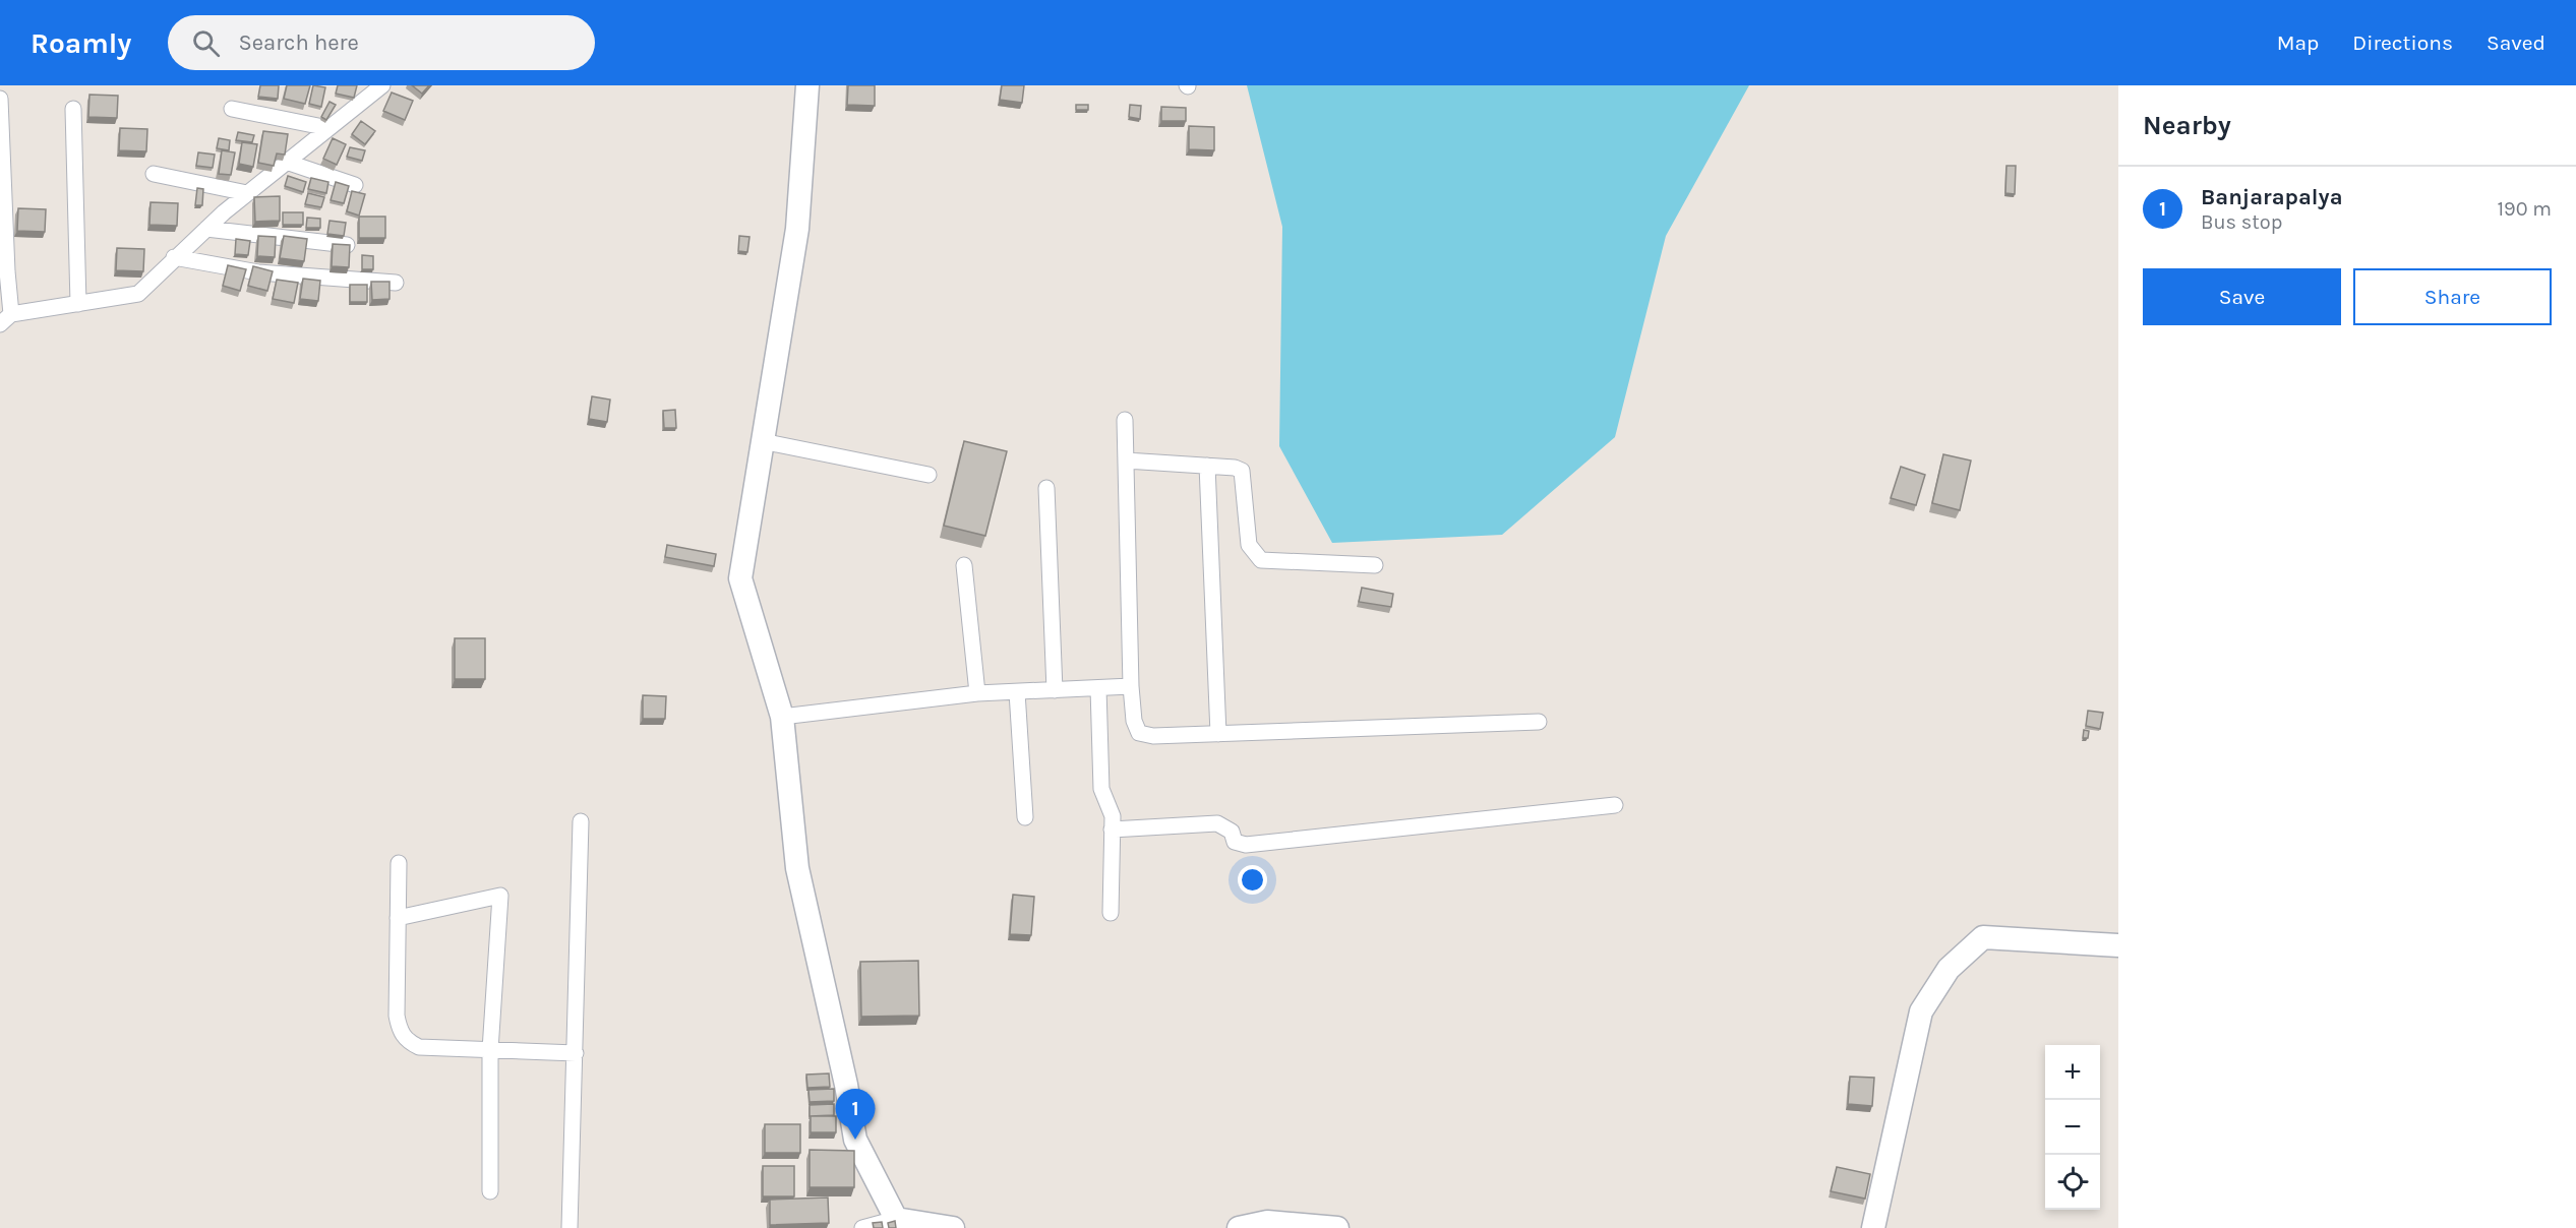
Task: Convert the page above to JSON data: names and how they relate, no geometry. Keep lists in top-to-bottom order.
{
  "page": {
    "header": "Roamly",
    "search": "Search here",
    "nav": ["Map", "Directions", "Saved"],
    "heading": "Nearby",
    "list": [
      {
        "mark": "1",
        "name": "Banjarapalya",
        "note": "Bus stop",
        "value": "190 m"
      }
    ],
    "buttons": ["Save", "Share"],
    "map_buttons": ["+", "−"],
    "pins": "1"
  }
}
